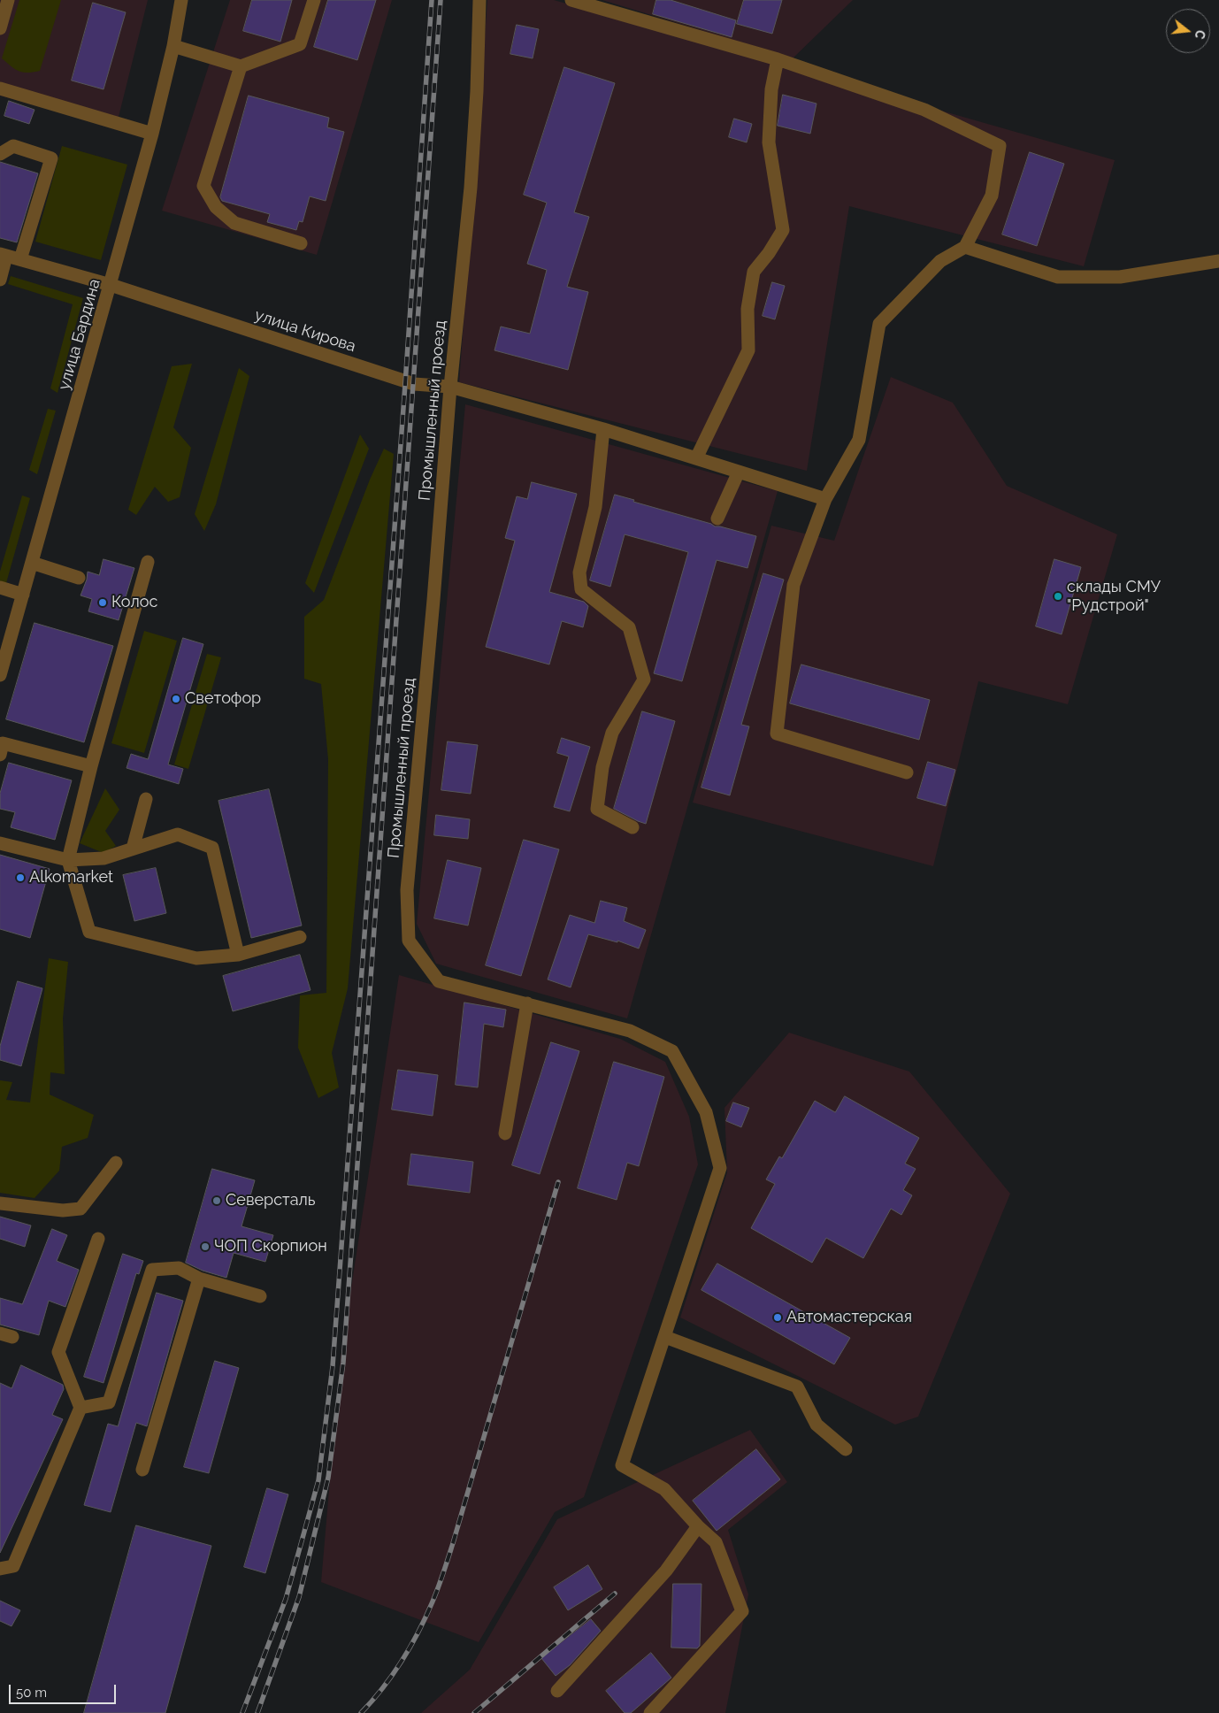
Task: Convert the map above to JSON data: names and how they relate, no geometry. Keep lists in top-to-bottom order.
{
  "streets": {
    "street": ["улица Кирова", "улица Бардина", "Промышленный проезд"]
  },
  "crossings": [
    ["улица Кирова", "улица Бардина"],
    ["улица Кирова", "Промышленный проезд"]
  ],
  "places": [
    "склады СМУ \"Рудстрой\"",
    "Колос",
    "Светофор",
    "Alkomarket",
    "Северсталь",
    "ЧОП Скорпион",
    "Автомастерская"
  ],
  "scale_bar": "50 m",
  "north": "right"
}
